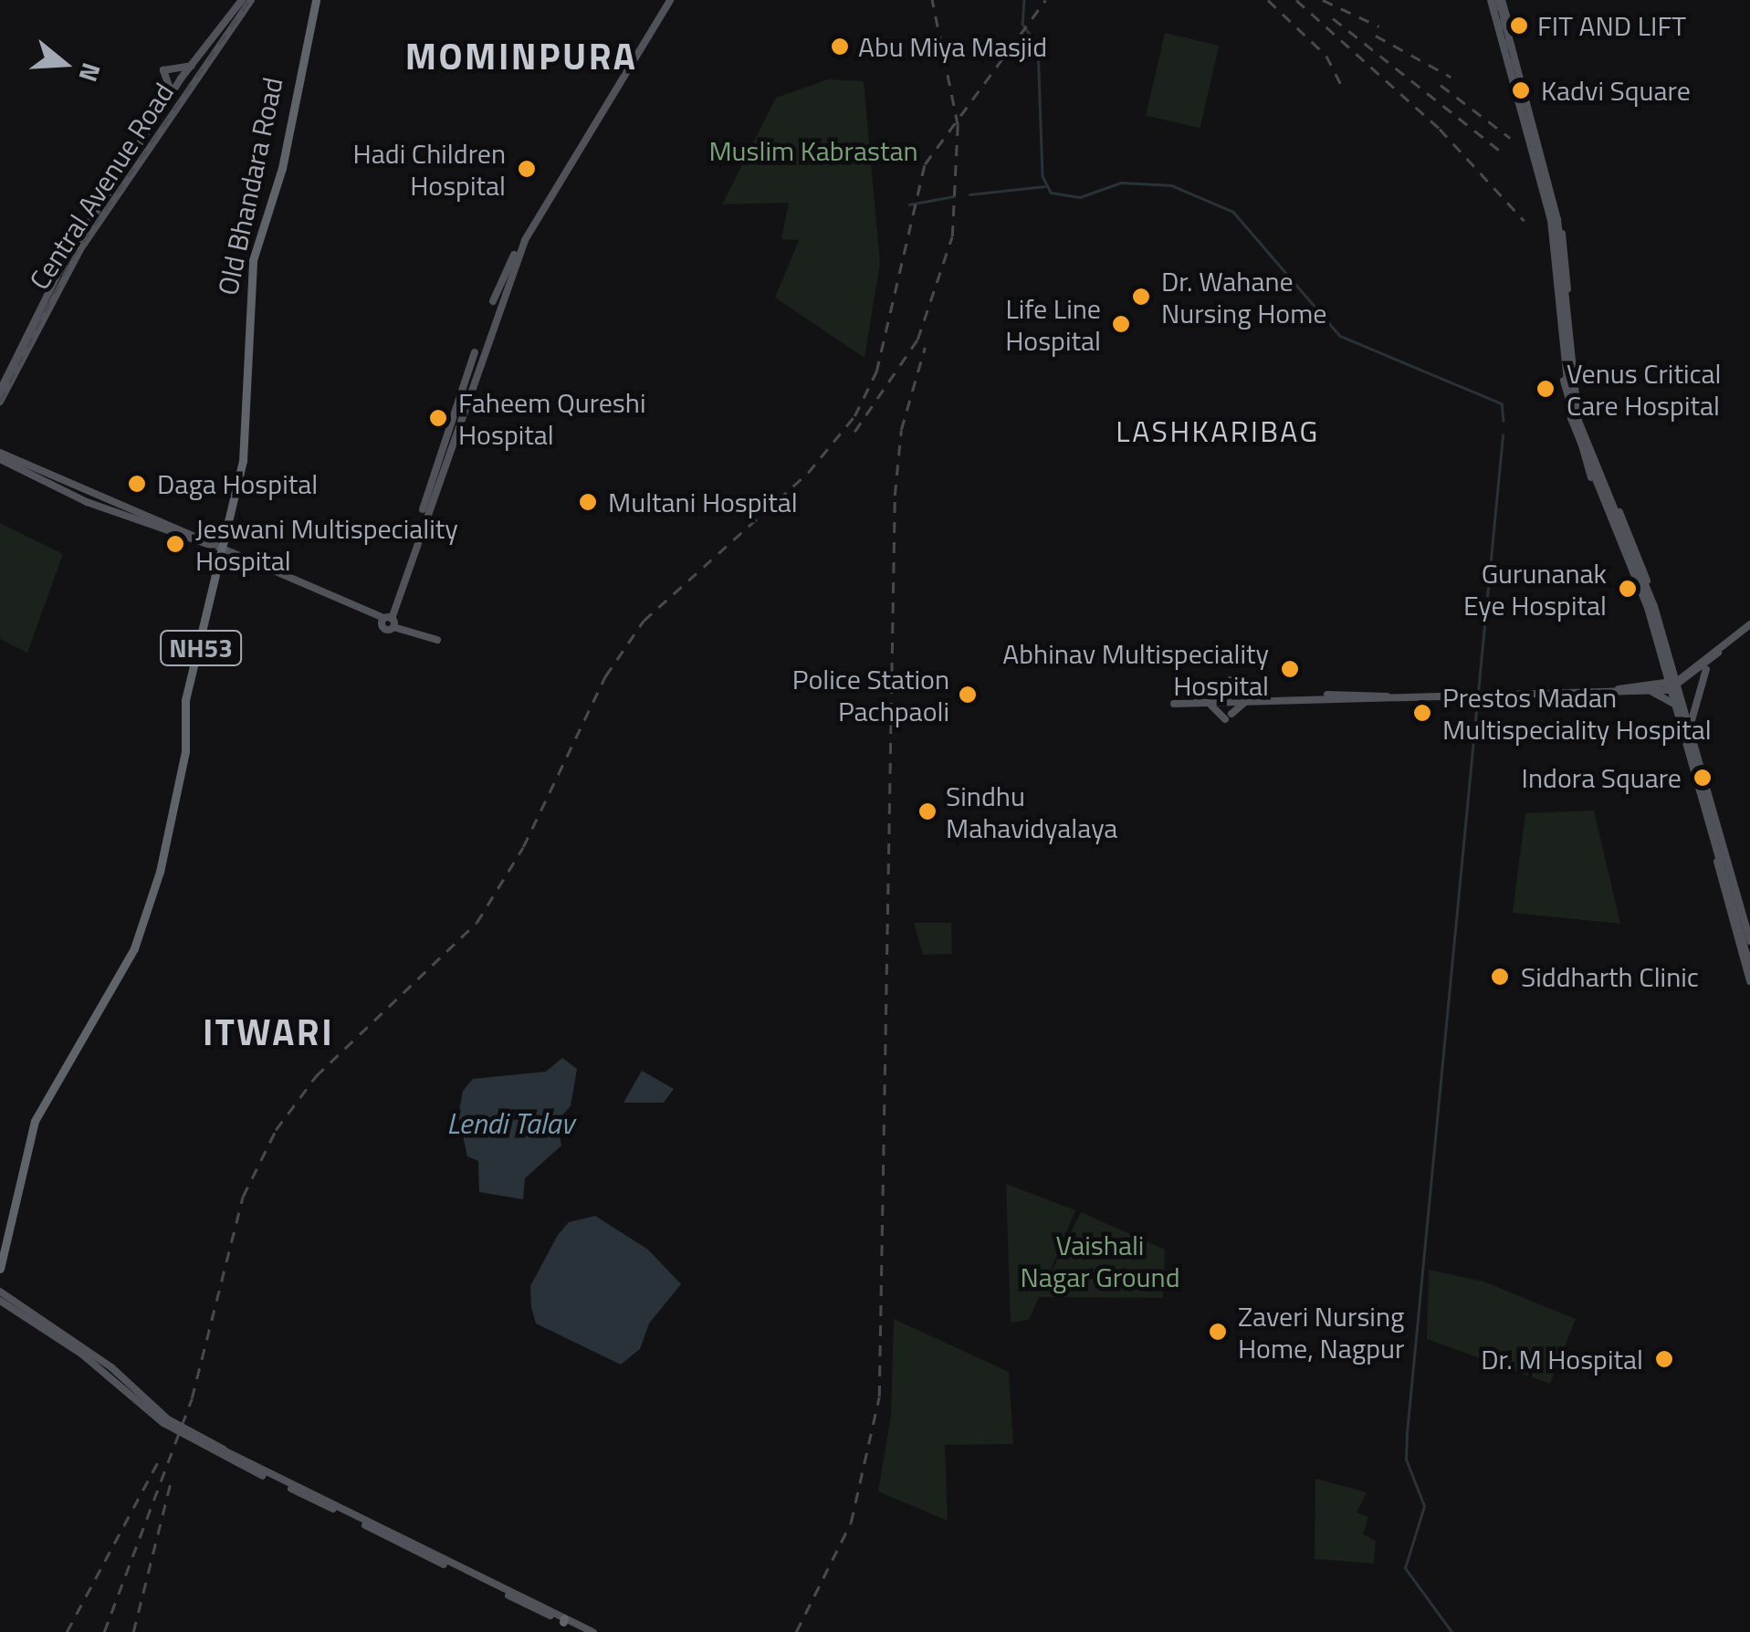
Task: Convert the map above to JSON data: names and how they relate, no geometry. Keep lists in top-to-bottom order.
{
  "streets": {
    "highway": ["Old Bhandara Road", "NH53"],
    "main road": ["Central Avenue Road"]
  },
  "districts": ["MOMINPURA", "LASHKARIBAG", "ITWARI"],
  "water": ["Lendi Talav"],
  "parks": ["Muslim Kabrastan", "Vaishali Nagar Ground"],
  "places": [
    "FIT AND LIFT",
    "Abu Miya Masjid",
    "Kadvi Square",
    "Hadi Children Hospital",
    "Dr. Wahane Nursing Home",
    "Life Line Hospital",
    "Venus Critical Care Hospital",
    "Faheem Qureshi Hospital",
    "Daga Hospital",
    "Multani Hospital",
    "Jeswani Multispeciality Hospital",
    "Gurunanak Eye Hospital",
    "Abhinav Multispeciality Hospital",
    "Police Station Pachpaoli",
    "Prestos Madan Multispeciality Hospital",
    "Indora Square",
    "Sindhu Mahavidyalaya",
    "Siddharth Clinic",
    "Zaveri Nursing Home, Nagpur",
    "Dr. M Hospital"
  ],
  "north": "right"
}
